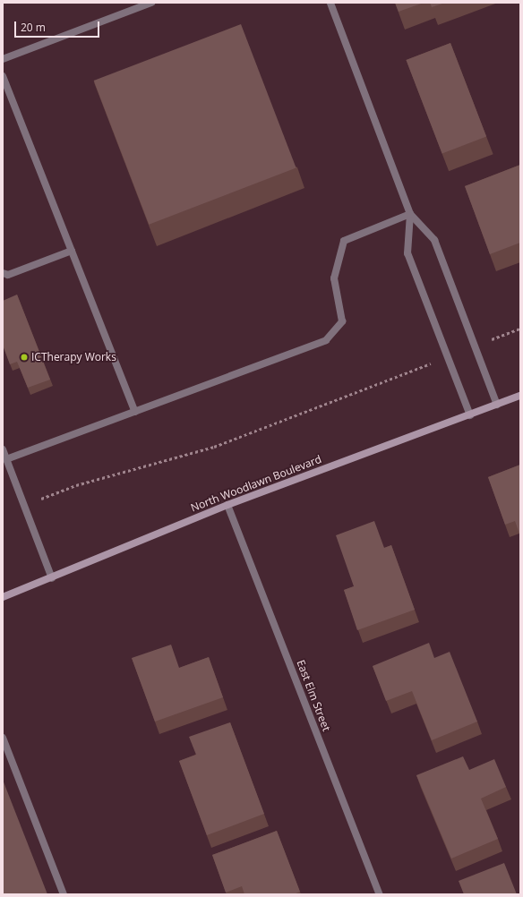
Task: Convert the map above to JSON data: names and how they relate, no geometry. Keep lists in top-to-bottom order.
{
  "streets": {
    "main road": ["North Woodlawn Boulevard"],
    "street": ["East Elm Street"]
  },
  "crossings": [
    ["North Woodlawn Boulevard", "East Elm Street"]
  ],
  "places": ["ICTherapy Works"],
  "scale_bar": "20 m"
}
